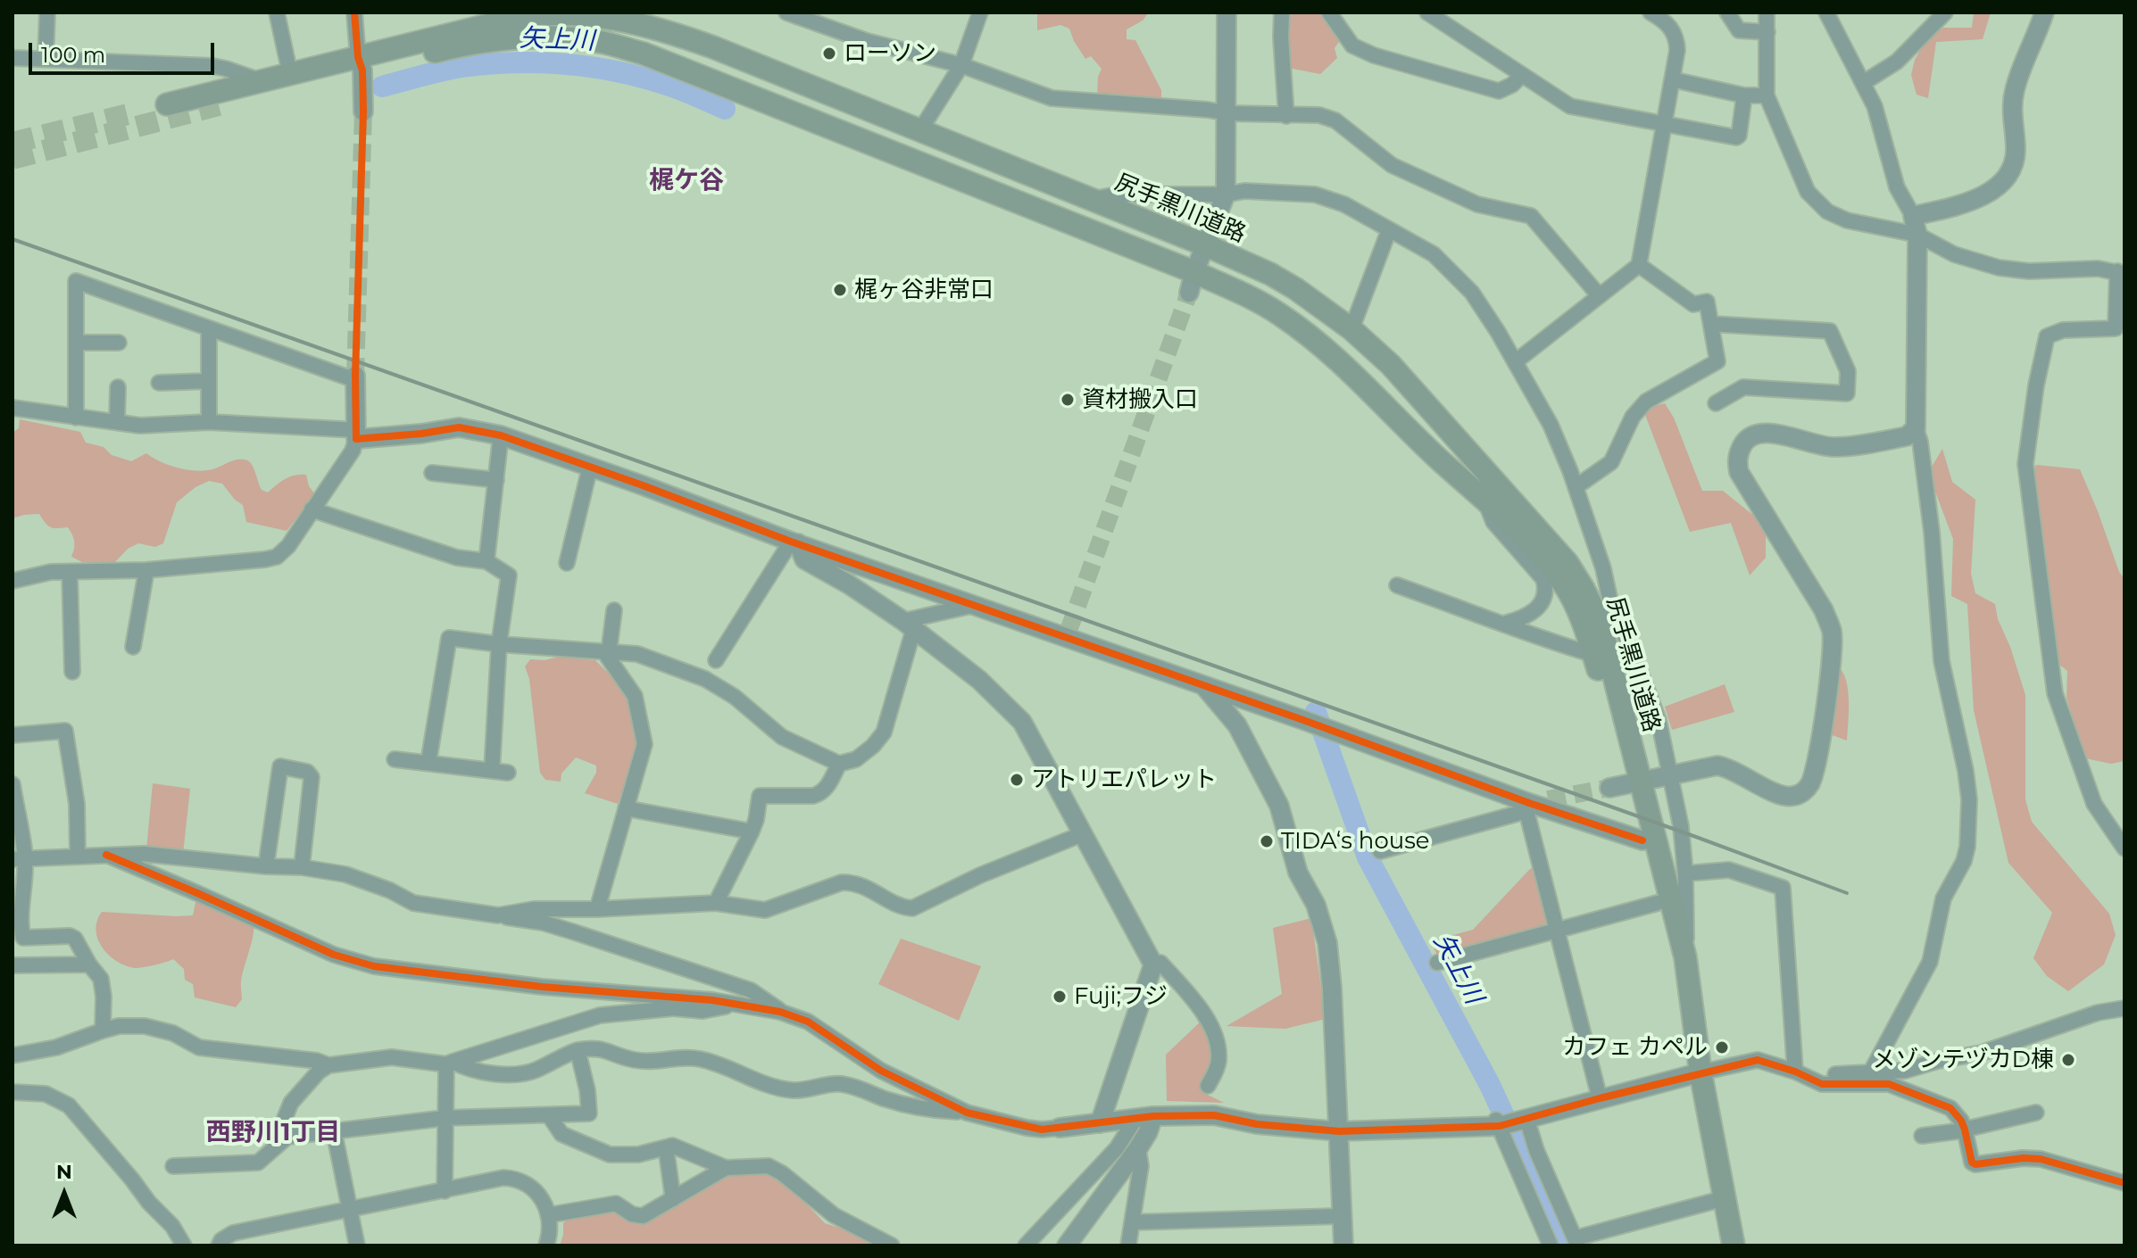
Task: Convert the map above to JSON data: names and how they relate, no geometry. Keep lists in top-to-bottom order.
{
  "streets": {
    "main road": ["尻手黒川道路"]
  },
  "districts": ["梶ケ谷", "西野川1丁目"],
  "water": ["矢上川"],
  "places": [
    "ローソン",
    "梶ヶ谷非常口",
    "資材搬入口",
    "アトリエパレット",
    "TIDA‘s house",
    "Fuji;フジ",
    "カフェ カペル",
    "メゾンテヅカD棟"
  ],
  "scale_bar": "100 m",
  "north": "top"
}
